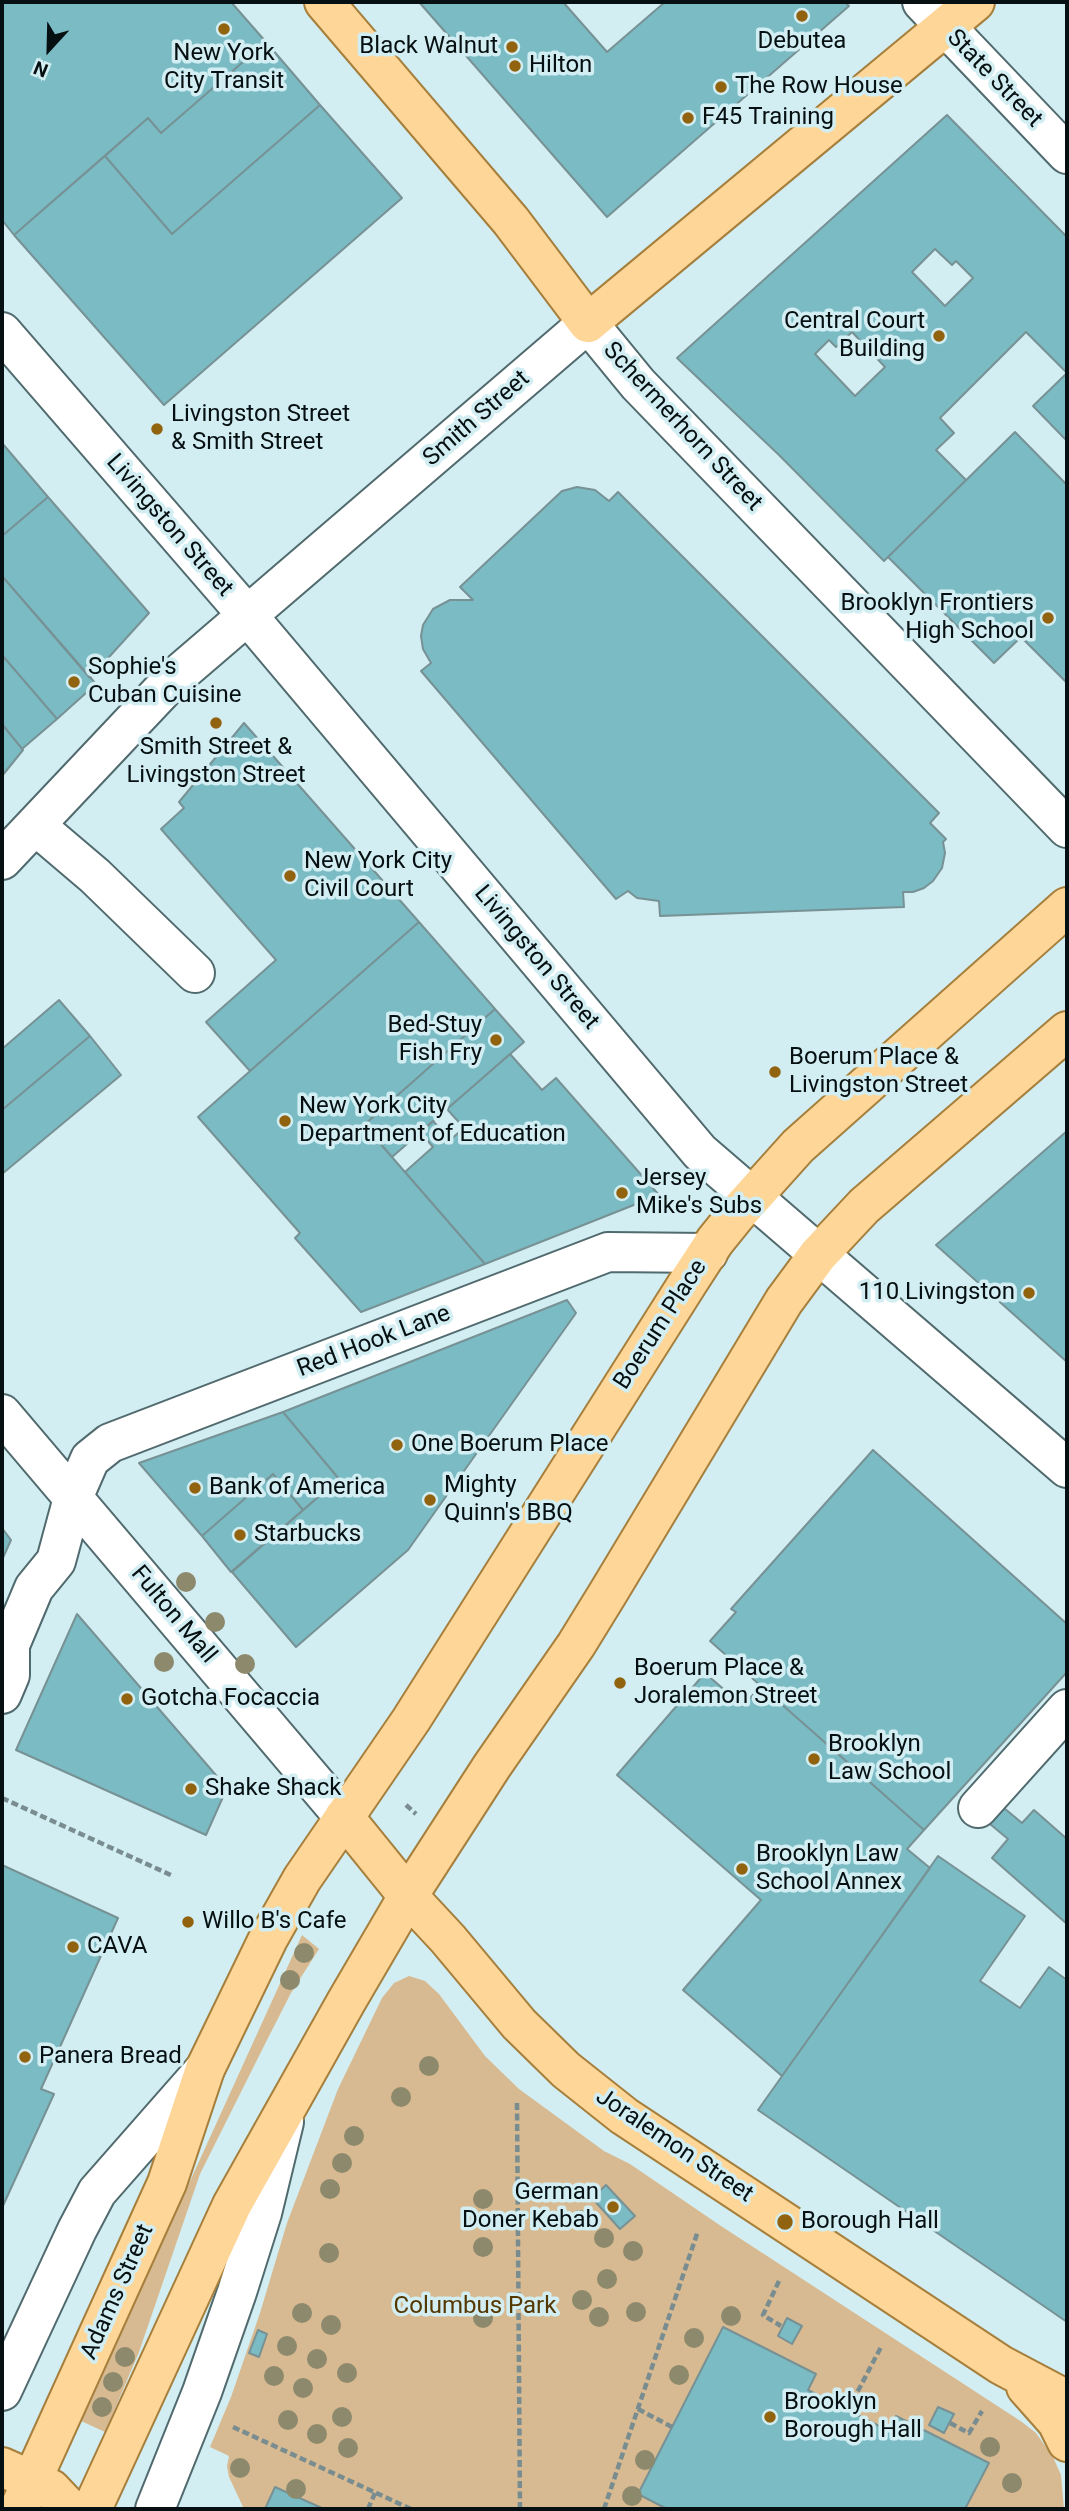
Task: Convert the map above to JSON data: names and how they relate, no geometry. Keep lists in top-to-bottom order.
{
  "streets": {
    "main road": [
      "Smith Street",
      "Schermerhorn Street",
      "Boerum Place",
      "Joralemon Street",
      "Adams Street"
    ],
    "street": [
      "State Street",
      "Livingston Street",
      "Red Hook Lane",
      "Fulton Mall"
    ]
  },
  "crossings": [
    ["State Street", "Smith Street"],
    ["Smith Street", "Schermerhorn Street"],
    ["Smith Street", "Livingston Street"],
    ["Livingston Street", "Boerum Place"],
    ["Boerum Place", "Red Hook Lane"],
    ["Boerum Place", "Fulton Mall"],
    ["Boerum Place", "Joralemon Street"],
    ["Boerum Place", "Adams Street"],
    ["Red Hook Lane", "Fulton Mall"],
    ["Fulton Mall", "Joralemon Street"],
    ["Fulton Mall", "Adams Street"],
    ["Joralemon Street", "Adams Street"]
  ],
  "parks": ["Columbus Park"],
  "places": [
    "Debutea",
    "New York City Transit",
    "Black Walnut",
    "Hilton",
    "The Row House",
    "F45 Training",
    "Central Court Building",
    "Livingston Street & Smith Street",
    "Brooklyn Frontiers High School",
    "Sophie's Cuban Cuisine",
    "Smith Street & Livingston Street",
    "New York City Civil Court",
    "Bed-Stuy Fish Fry",
    "Boerum Place & Livingston Street",
    "New York City Department of Education",
    "Jersey Mike's Subs",
    "110 Livingston",
    "One Boerum Place",
    "Bank of America",
    "Mighty Quinn's BBQ",
    "Starbucks",
    "Boerum Place & Joralemon Street",
    "Gotcha Focaccia",
    "Brooklyn Law School",
    "Shake Shack",
    "Brooklyn Law School Annex",
    "Willo B's Cafe",
    "CAVA",
    "Panera Bread",
    "German Doner Kebab",
    "Borough Hall",
    "Brooklyn Borough Hall"
  ],
  "north": "bottom"
}
